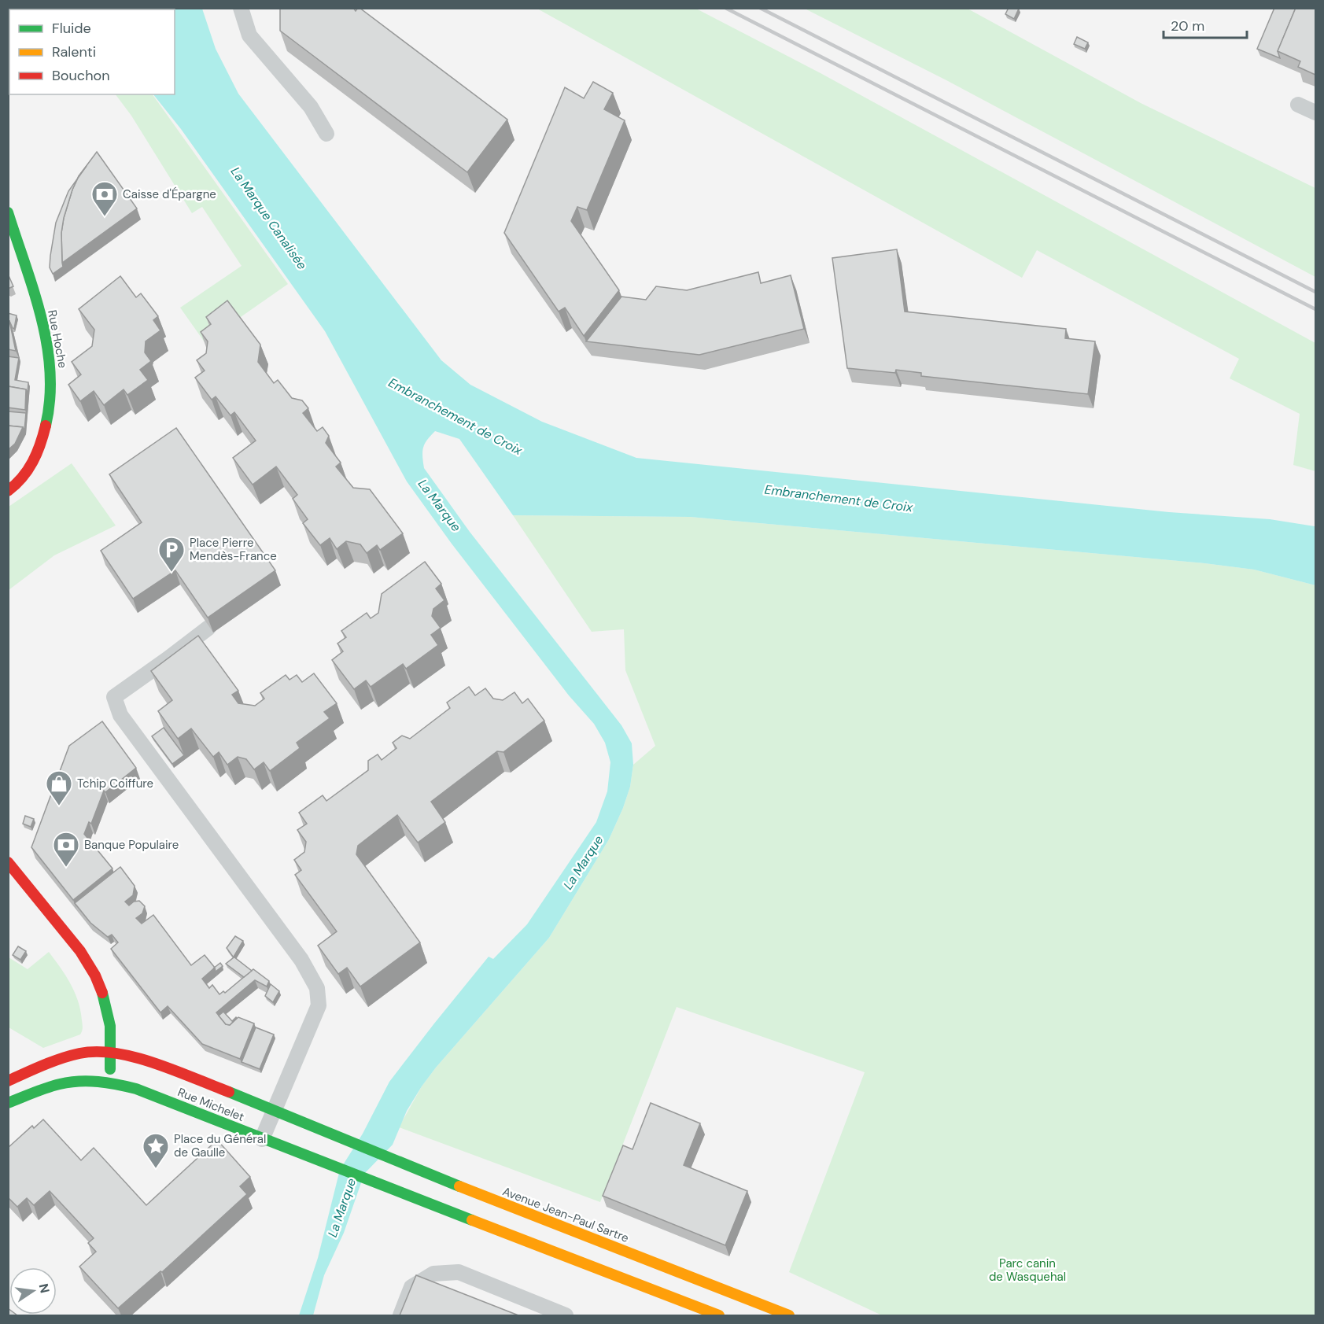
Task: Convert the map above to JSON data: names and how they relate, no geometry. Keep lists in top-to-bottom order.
{
  "streets": {
    "street": ["Rue Hoche", "Rue Michelet", "Avenue Jean-Paul Sartre"]
  },
  "crossings": [
    ["Rue Michelet", "Avenue Jean-Paul Sartre"]
  ],
  "water": ["La Marque Canalisée", "Embranchement de Croix", "La Marque"],
  "parks": ["Parc canin de Wasquehal"],
  "places": {
    "bank": ["Caisse d'Épargne", "Banque Populaire"],
    "parking": ["Place Pierre Mendès-France"],
    "shop": ["Tchip Coiffure"],
    "place": ["Place du Général de Gaulle"]
  },
  "legend": ["Fluide", "Ralenti", "Bouchon"],
  "scale_bar": "20 m",
  "north": "right"
}
